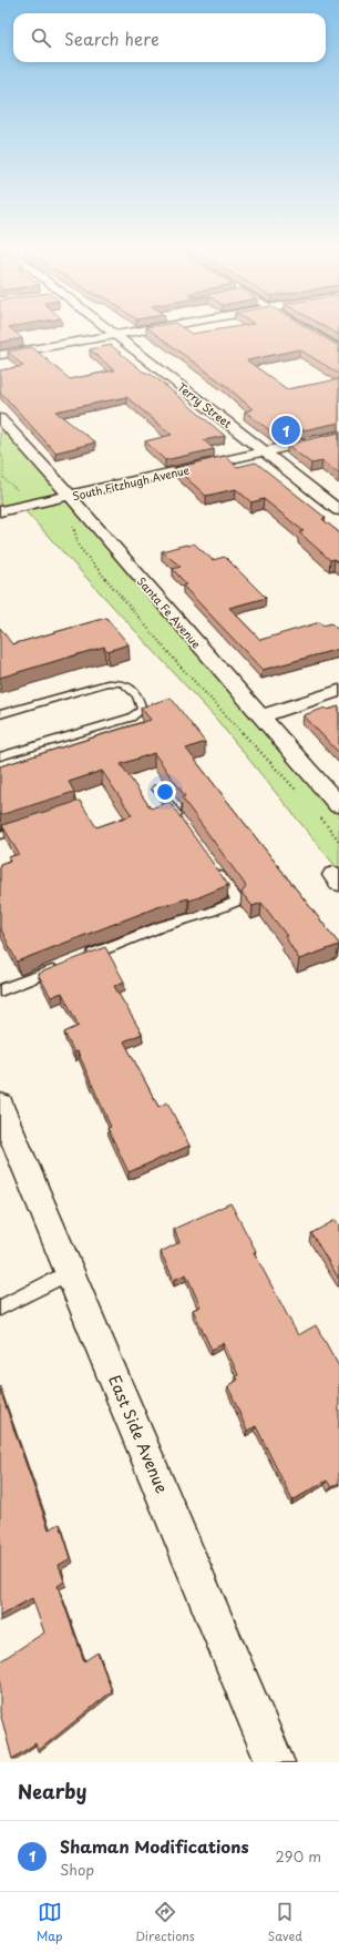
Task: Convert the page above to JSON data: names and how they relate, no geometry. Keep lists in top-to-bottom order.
{
  "streets": {
    "street": [
      "Terry Street",
      "South Fitzhugh Avenue",
      "Santa Fe Avenue",
      "East Side Avenue"
    ]
  },
  "crossings": [
    ["Terry Street", "South Fitzhugh Avenue"],
    ["South Fitzhugh Avenue", "Santa Fe Avenue"]
  ],
  "page": {
    "search": "Search here",
    "pins": "1",
    "heading": "Nearby",
    "list": [
      {
        "mark": "1",
        "name": "Shaman Modifications",
        "note": "Shop",
        "value": "290 m"
      }
    ],
    "nav": ["Map", "Directions", "Saved"]
  }
}
